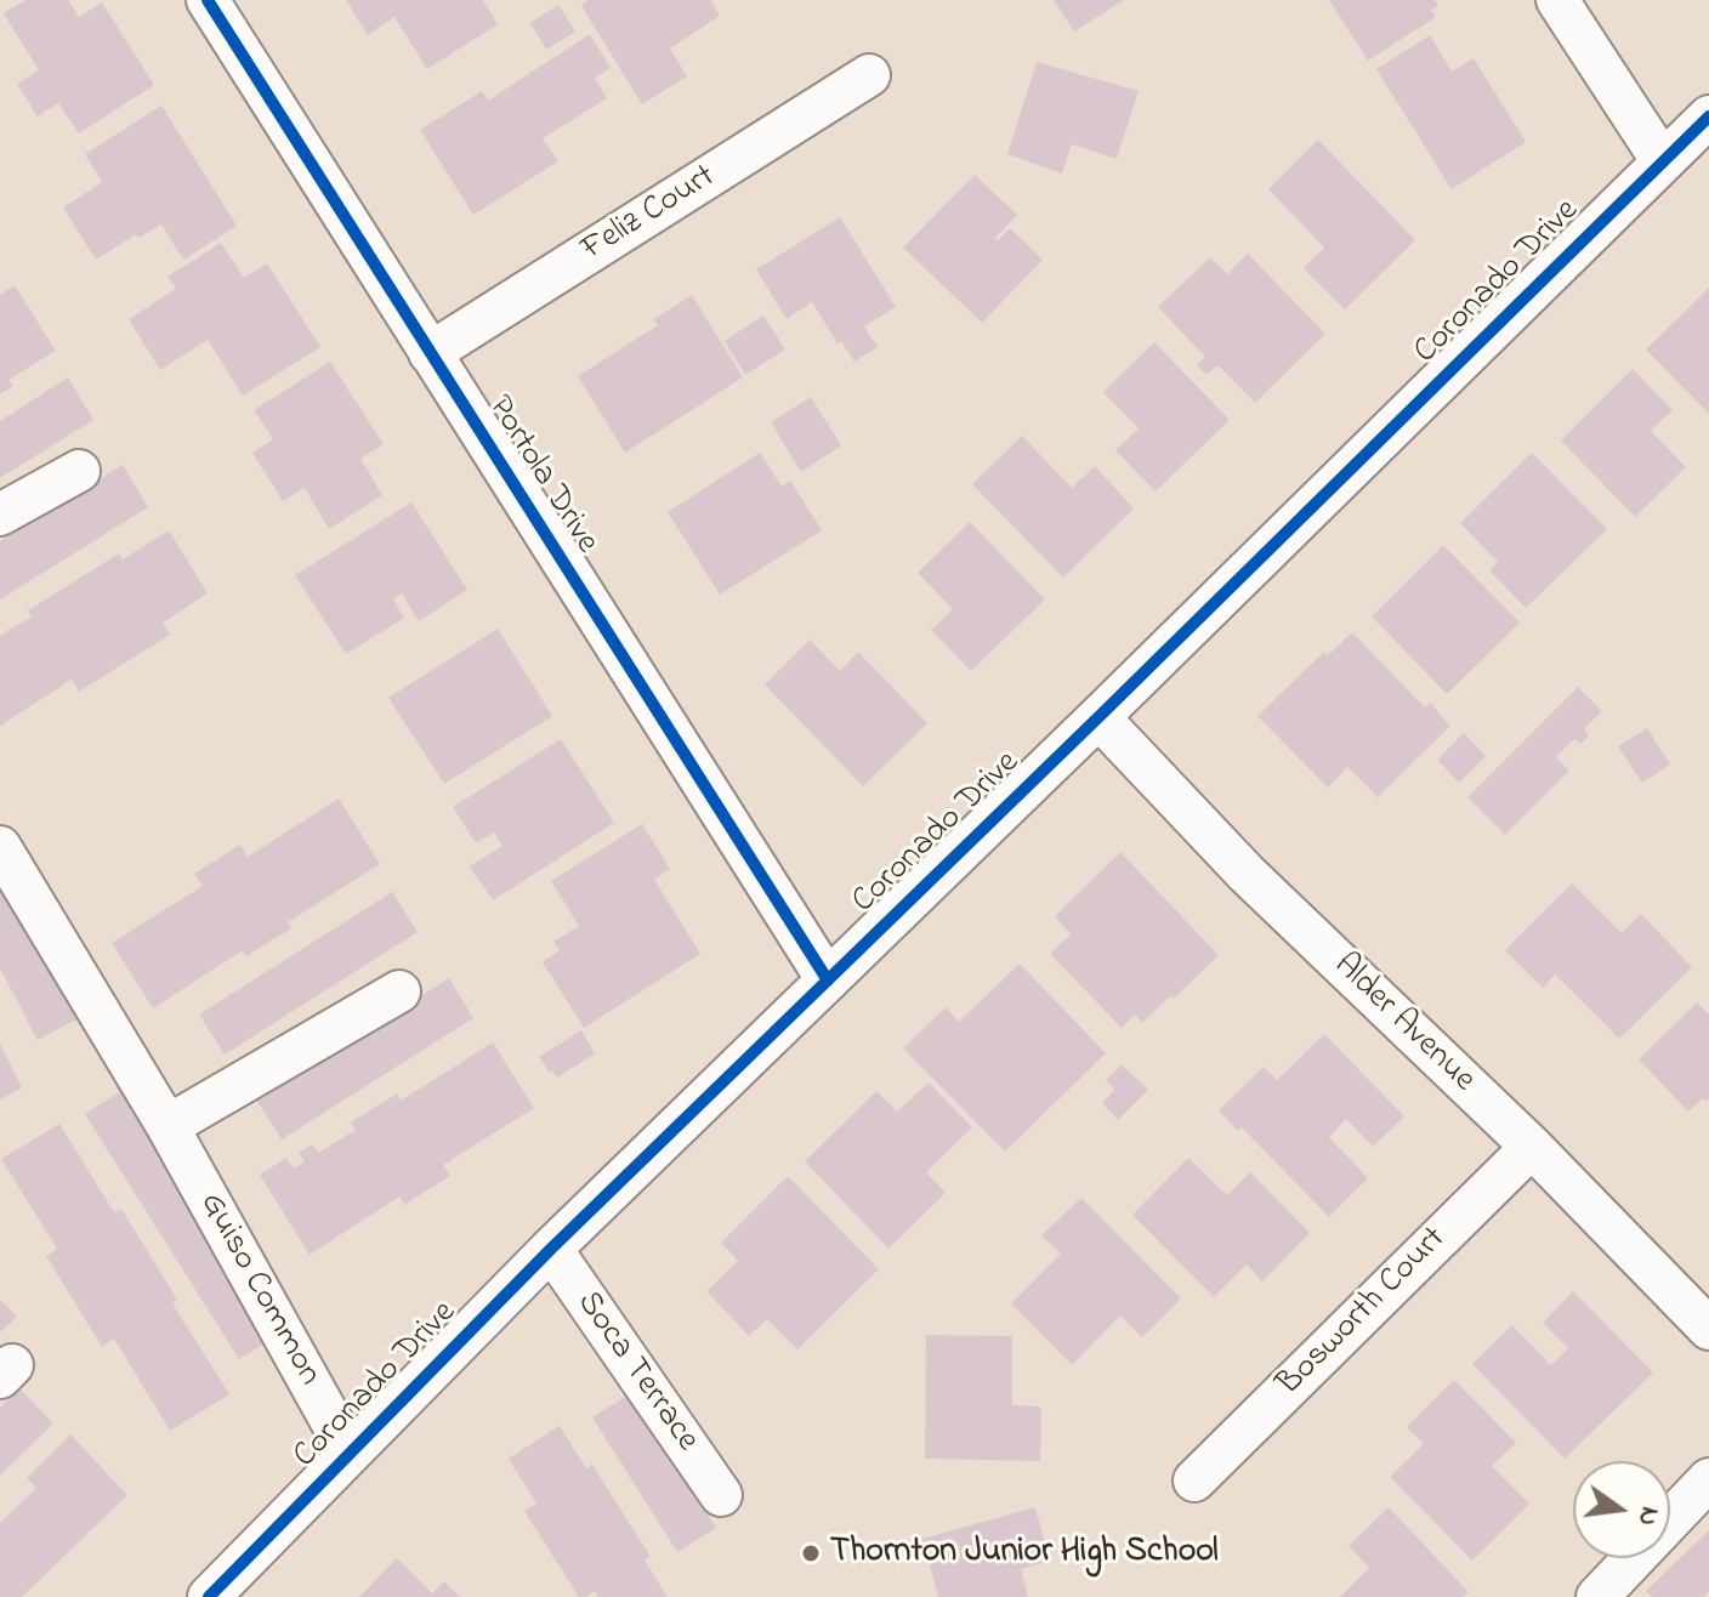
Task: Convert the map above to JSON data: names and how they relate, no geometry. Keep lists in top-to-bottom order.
{
  "streets": {
    "street": [
      "Feliz Court",
      "Coronado Drive",
      "Portola Drive",
      "Alder Avenue",
      "Guiso Common",
      "Bosworth Court",
      "Soca Terrace"
    ]
  },
  "crossings": [
    ["Feliz Court", "Portola Drive"],
    ["Coronado Drive", "Portola Drive"],
    ["Coronado Drive", "Alder Avenue"],
    ["Coronado Drive", "Guiso Common"],
    ["Coronado Drive", "Soca Terrace"],
    ["Alder Avenue", "Bosworth Court"]
  ],
  "places": ["Thornton Junior High School"],
  "north": "right"
}
